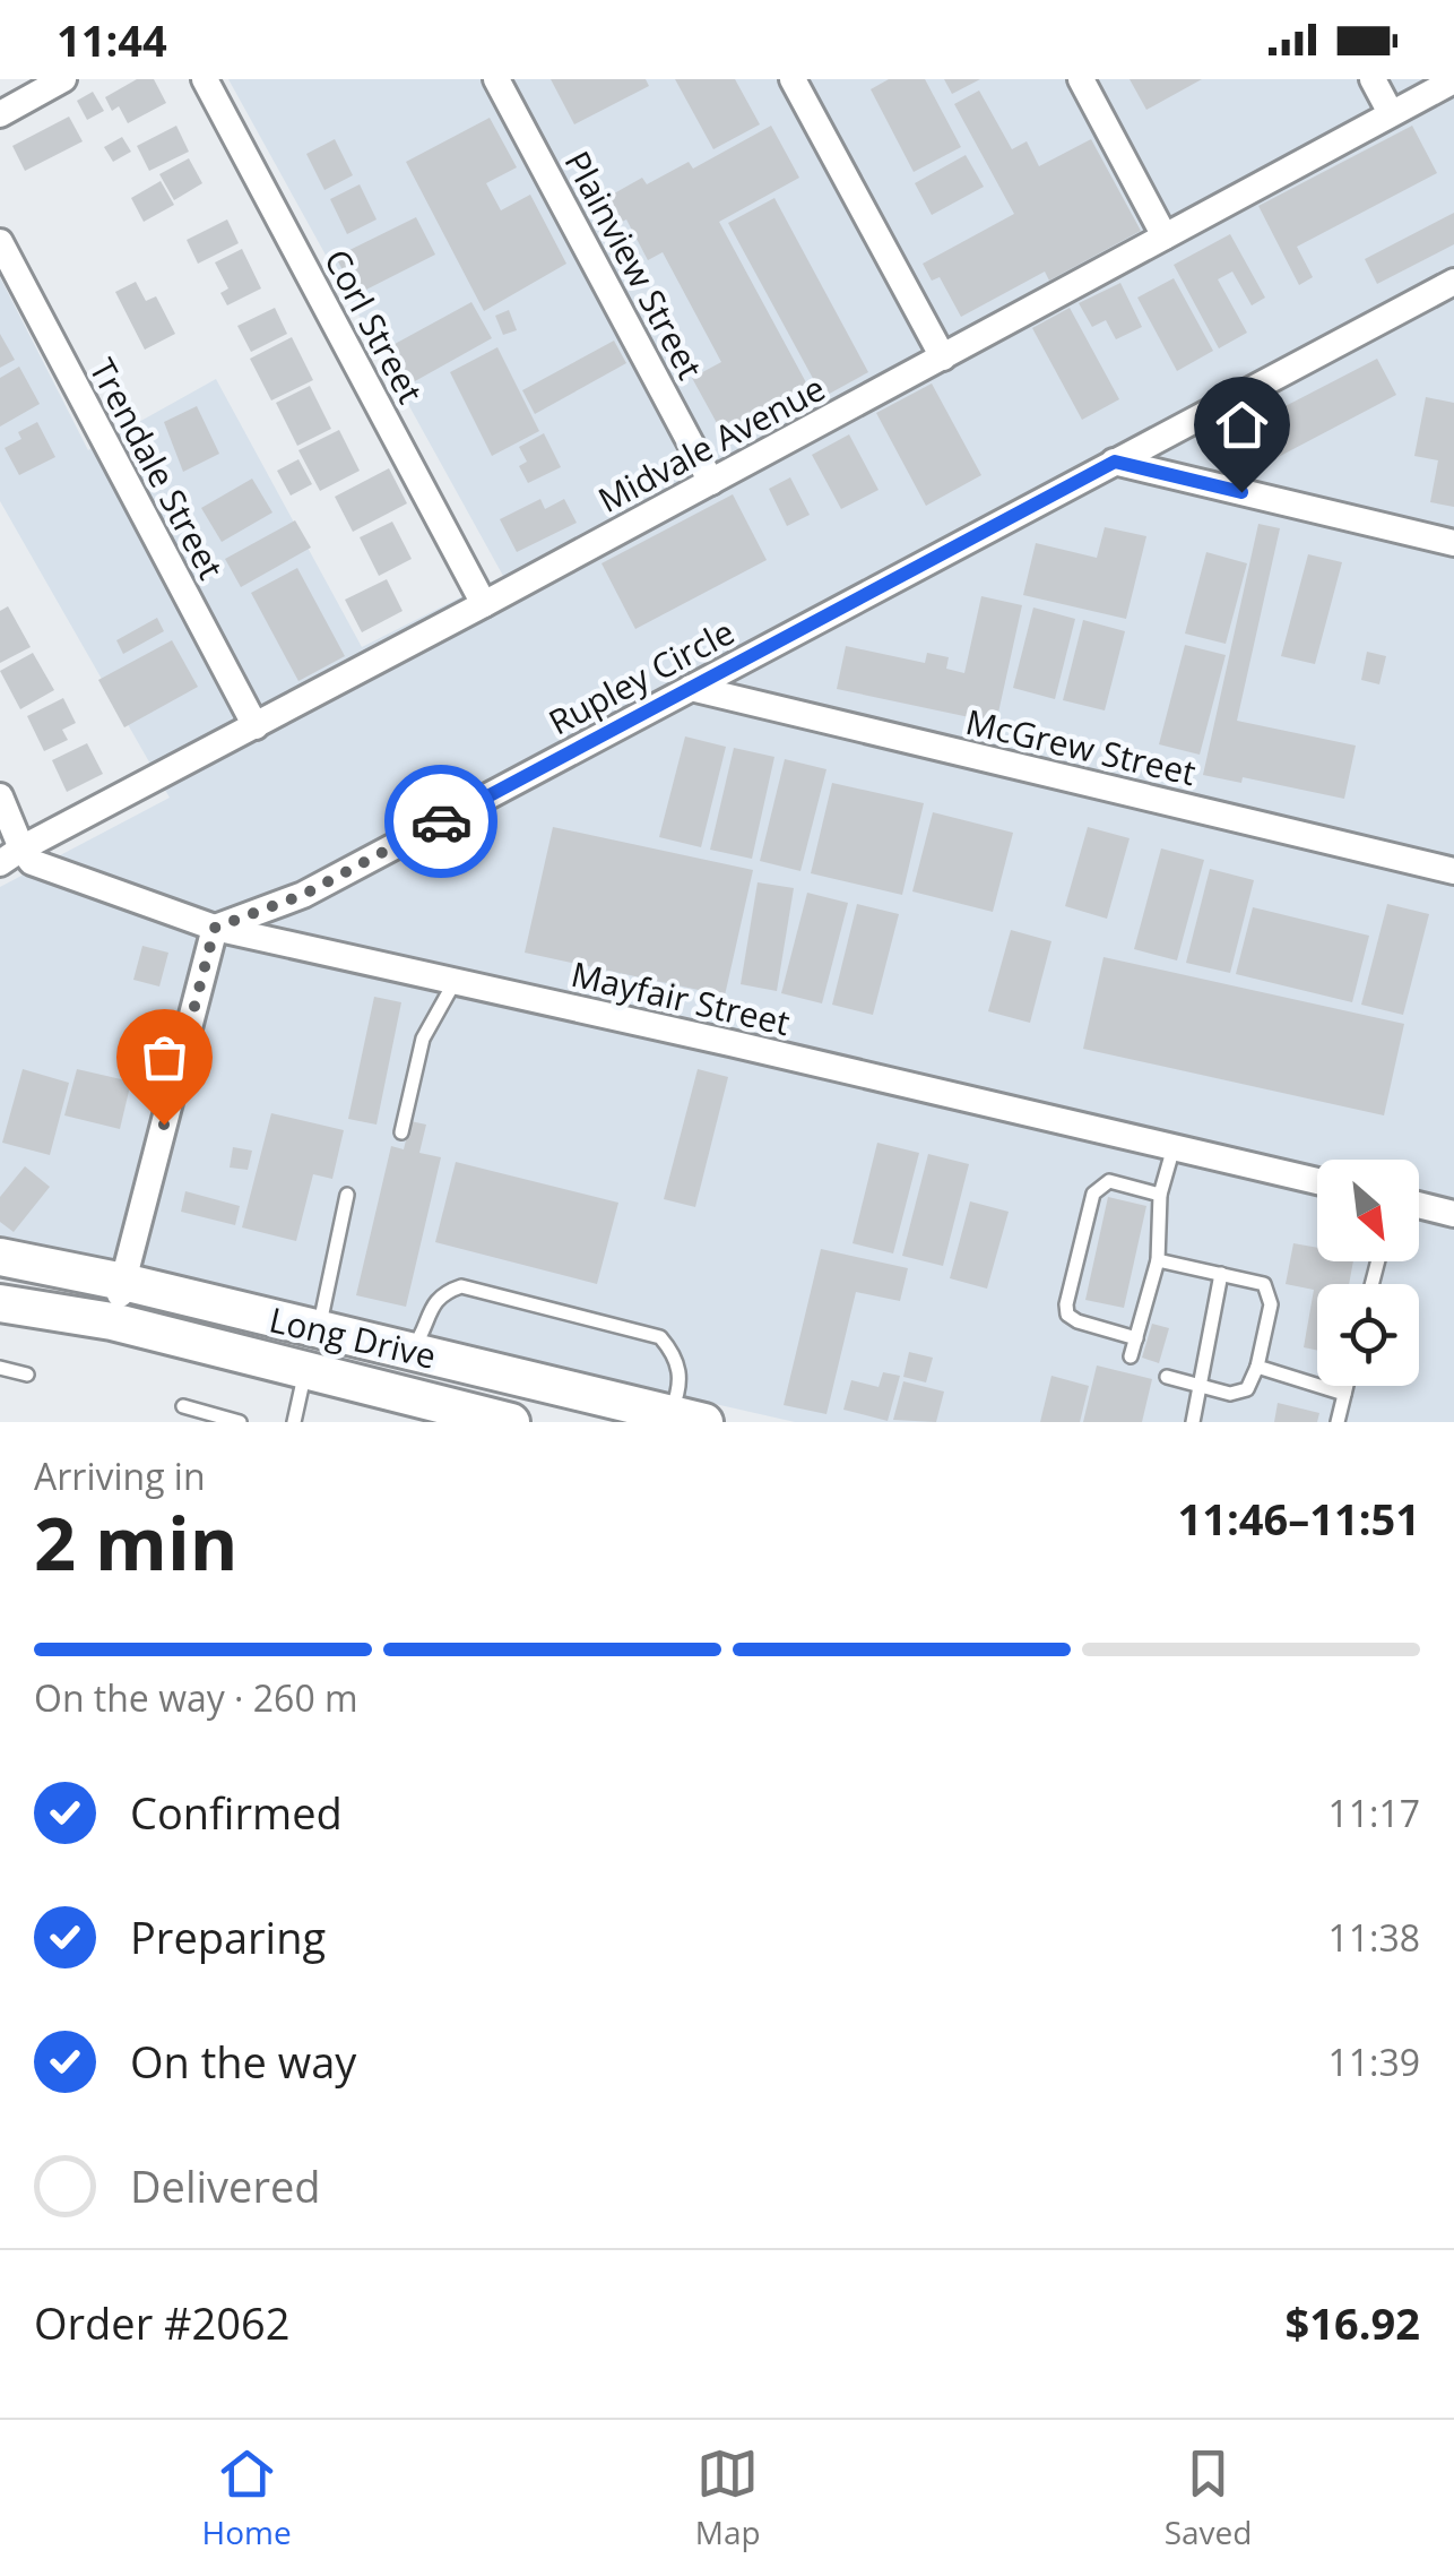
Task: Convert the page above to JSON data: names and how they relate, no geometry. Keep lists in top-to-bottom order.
{
  "streets": {
    "main road": ["Long Drive"],
    "street": [
      "Plainview Street",
      "Corl Street",
      "Midvale Avenue",
      "Trendale Street",
      "Rupley Circle",
      "McGrew Street",
      "Mayfair Street"
    ]
  },
  "crossings": [
    ["Plainview Street", "Midvale Avenue"],
    ["Corl Street", "Midvale Avenue"],
    ["Midvale Avenue", "Trendale Street"],
    ["Midvale Avenue", "Mayfair Street"],
    ["Rupley Circle", "McGrew Street"],
    ["Rupley Circle", "Mayfair Street"]
  ],
  "north": "bottom right",
  "page": {
    "status": "11:44",
    "heading": ["2 min", "Arriving in", "11:46–11:51"],
    "panel": ["Order #2062", "$16.92"],
    "bar": "On the way · 260 m",
    "list": [
      ["Confirmed", "11:17"],
      ["Preparing", "11:38"],
      ["On the way", "11:39"],
      "Delivered"
    ],
    "tabs": ["Home", "Map", "Saved"]
  }
}
